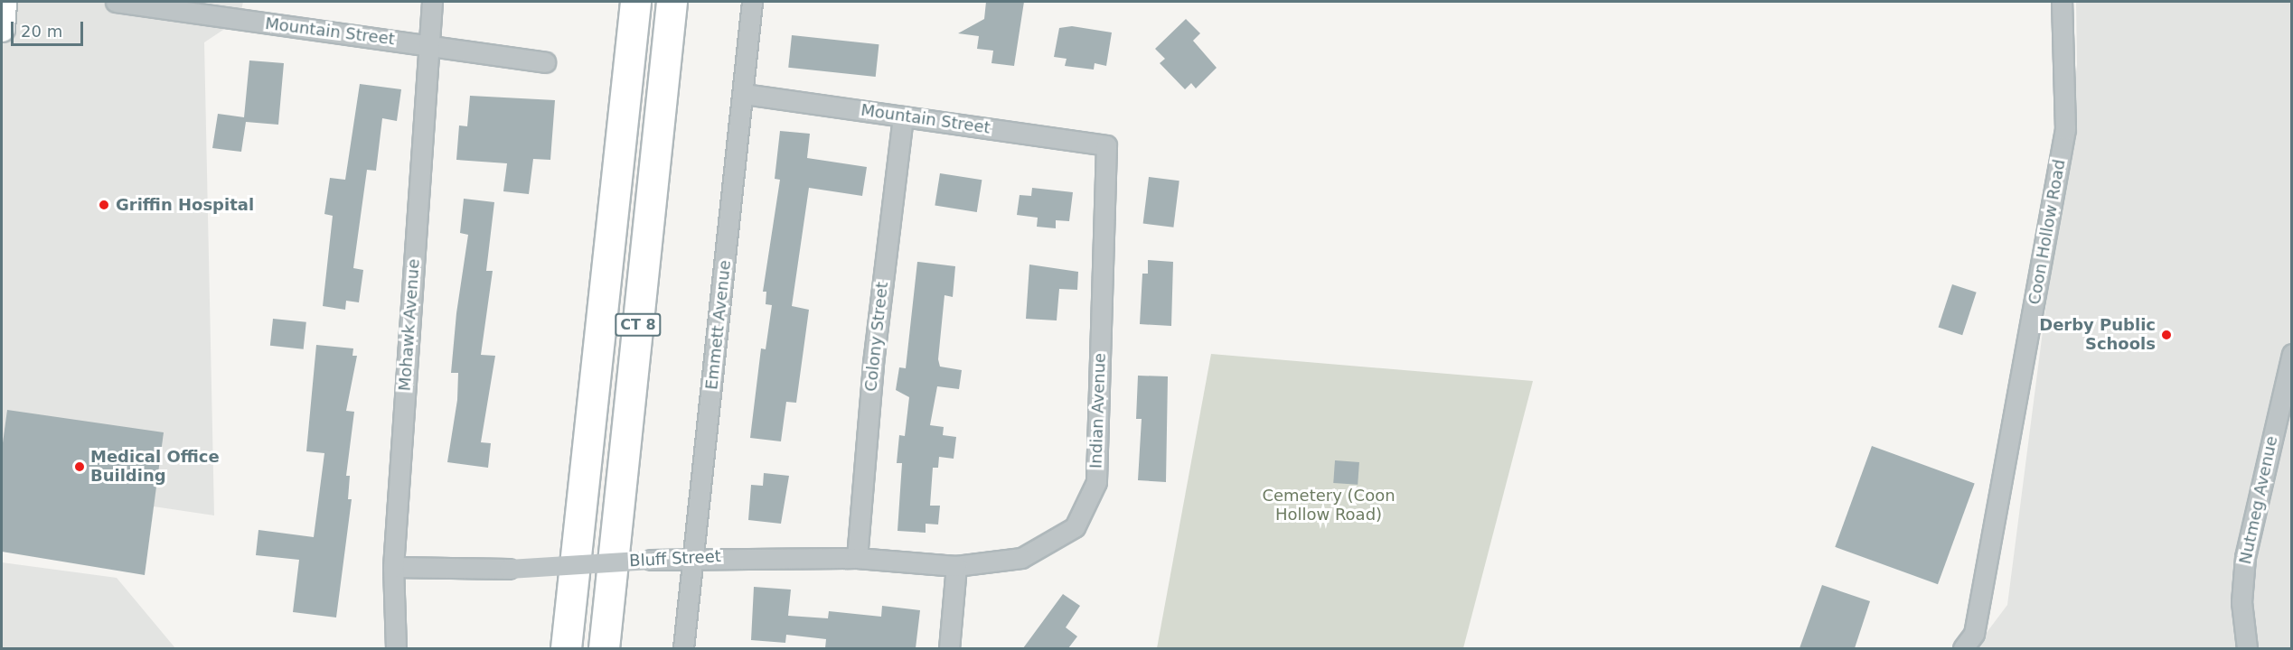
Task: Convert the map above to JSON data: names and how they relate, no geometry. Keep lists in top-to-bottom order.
{
  "streets": {
    "highway": ["CT 8"],
    "street": [
      "Mountain Street",
      "Coon Hollow Road",
      "Mohawk Avenue",
      "Emmett Avenue",
      "Colony Street",
      "Indian Avenue",
      "Nutmeg Avenue",
      "Bluff Street"
    ]
  },
  "crossings": [
    ["Mountain Street", "Mohawk Avenue"],
    ["Mountain Street", "Emmett Avenue"],
    ["Mountain Street", "Colony Street"],
    ["Mountain Street", "Indian Avenue"],
    ["Mohawk Avenue", "Bluff Street"],
    ["Emmett Avenue", "Bluff Street"],
    ["Colony Street", "Bluff Street"],
    ["Indian Avenue", "Bluff Street"]
  ],
  "parks": ["Cemetery (Coon Hollow Road)"],
  "places": ["Griffin Hospital", "Derby Public Schools", "Medical Office Building"],
  "scale_bar": "20 m"
}
